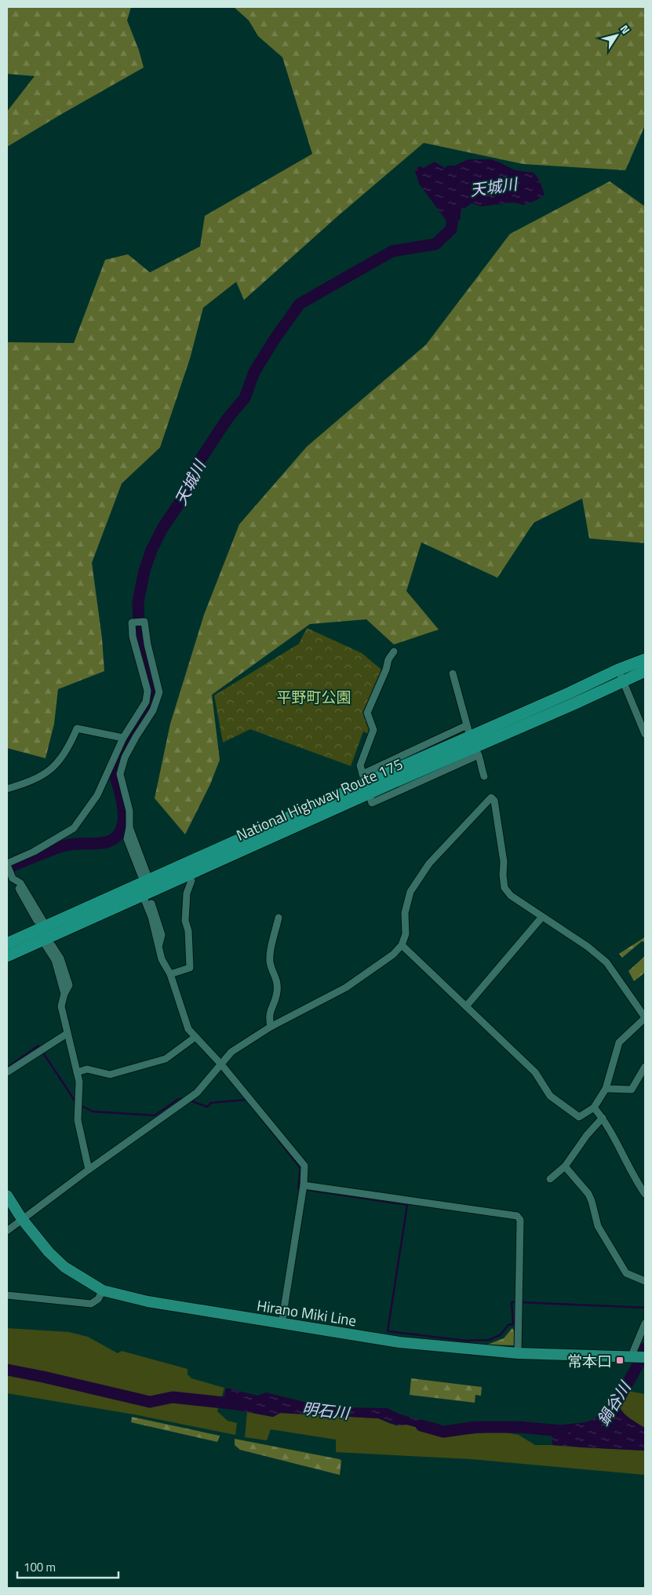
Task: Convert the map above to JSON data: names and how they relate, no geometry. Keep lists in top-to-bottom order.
{
  "streets": {
    "highway": ["National Highway Route 175"],
    "main road": ["Hirano Miki Line"]
  },
  "water": ["天城川", "鍋谷川", "明石川"],
  "parks": ["平野町公園"],
  "places": {
    "transit": ["常本口"]
  },
  "scale_bar": "100 m",
  "north": "top right"
}
